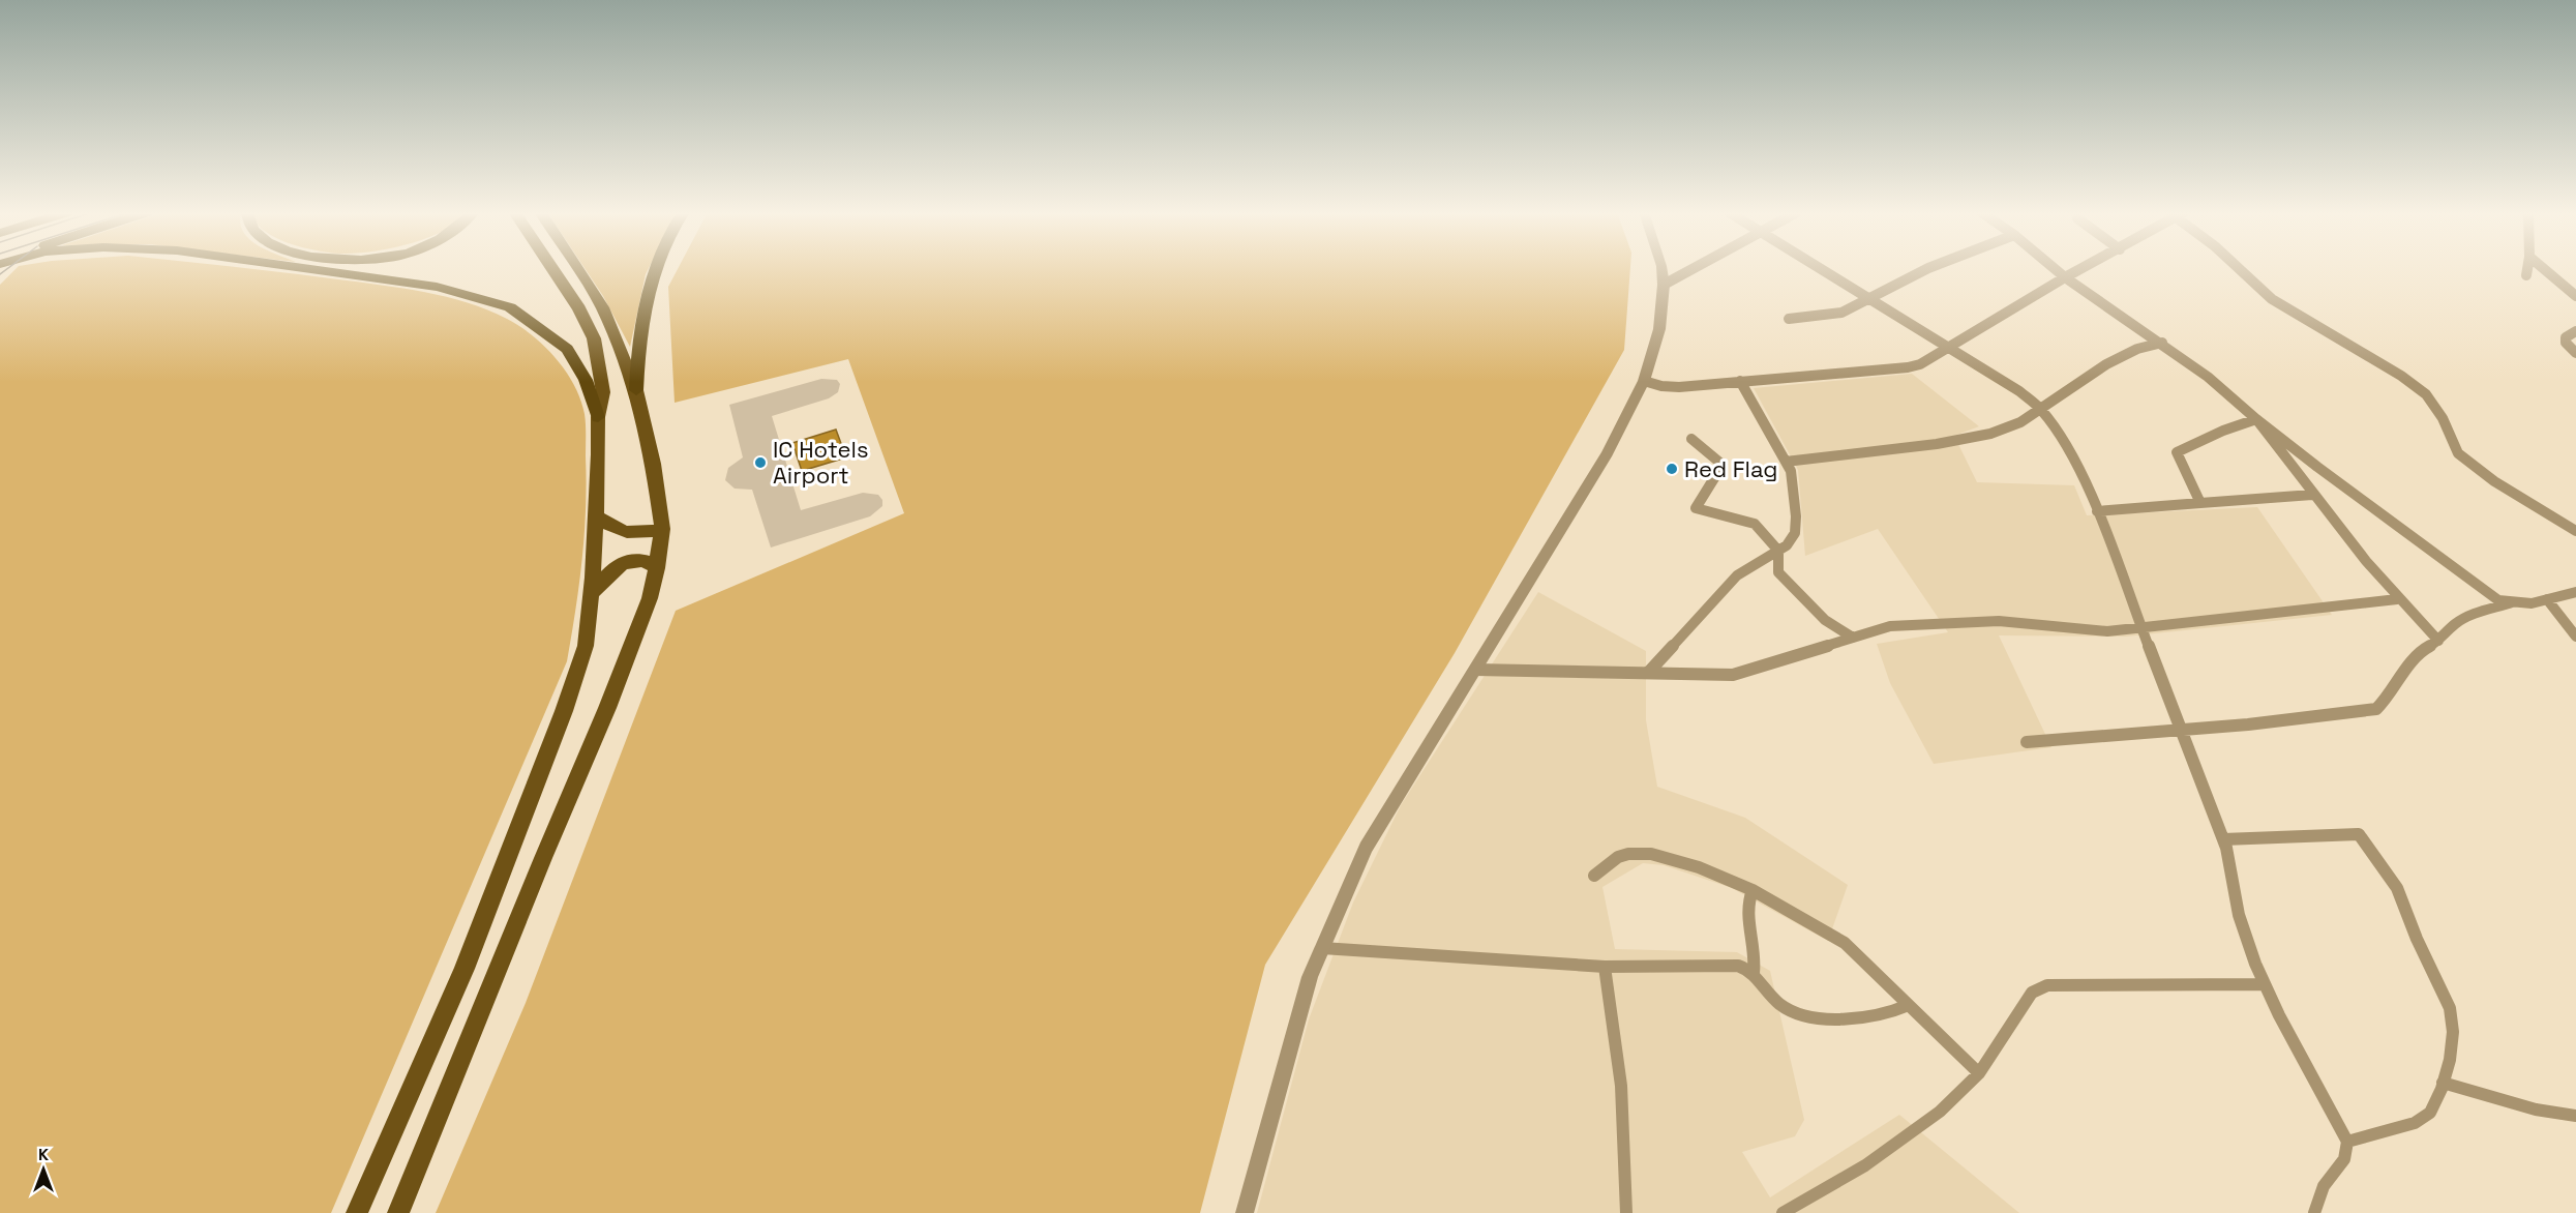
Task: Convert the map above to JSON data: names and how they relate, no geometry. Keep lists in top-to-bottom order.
{
  "places": ["IC Hotels Airport", "Red Flag"],
  "north": "top"
}
